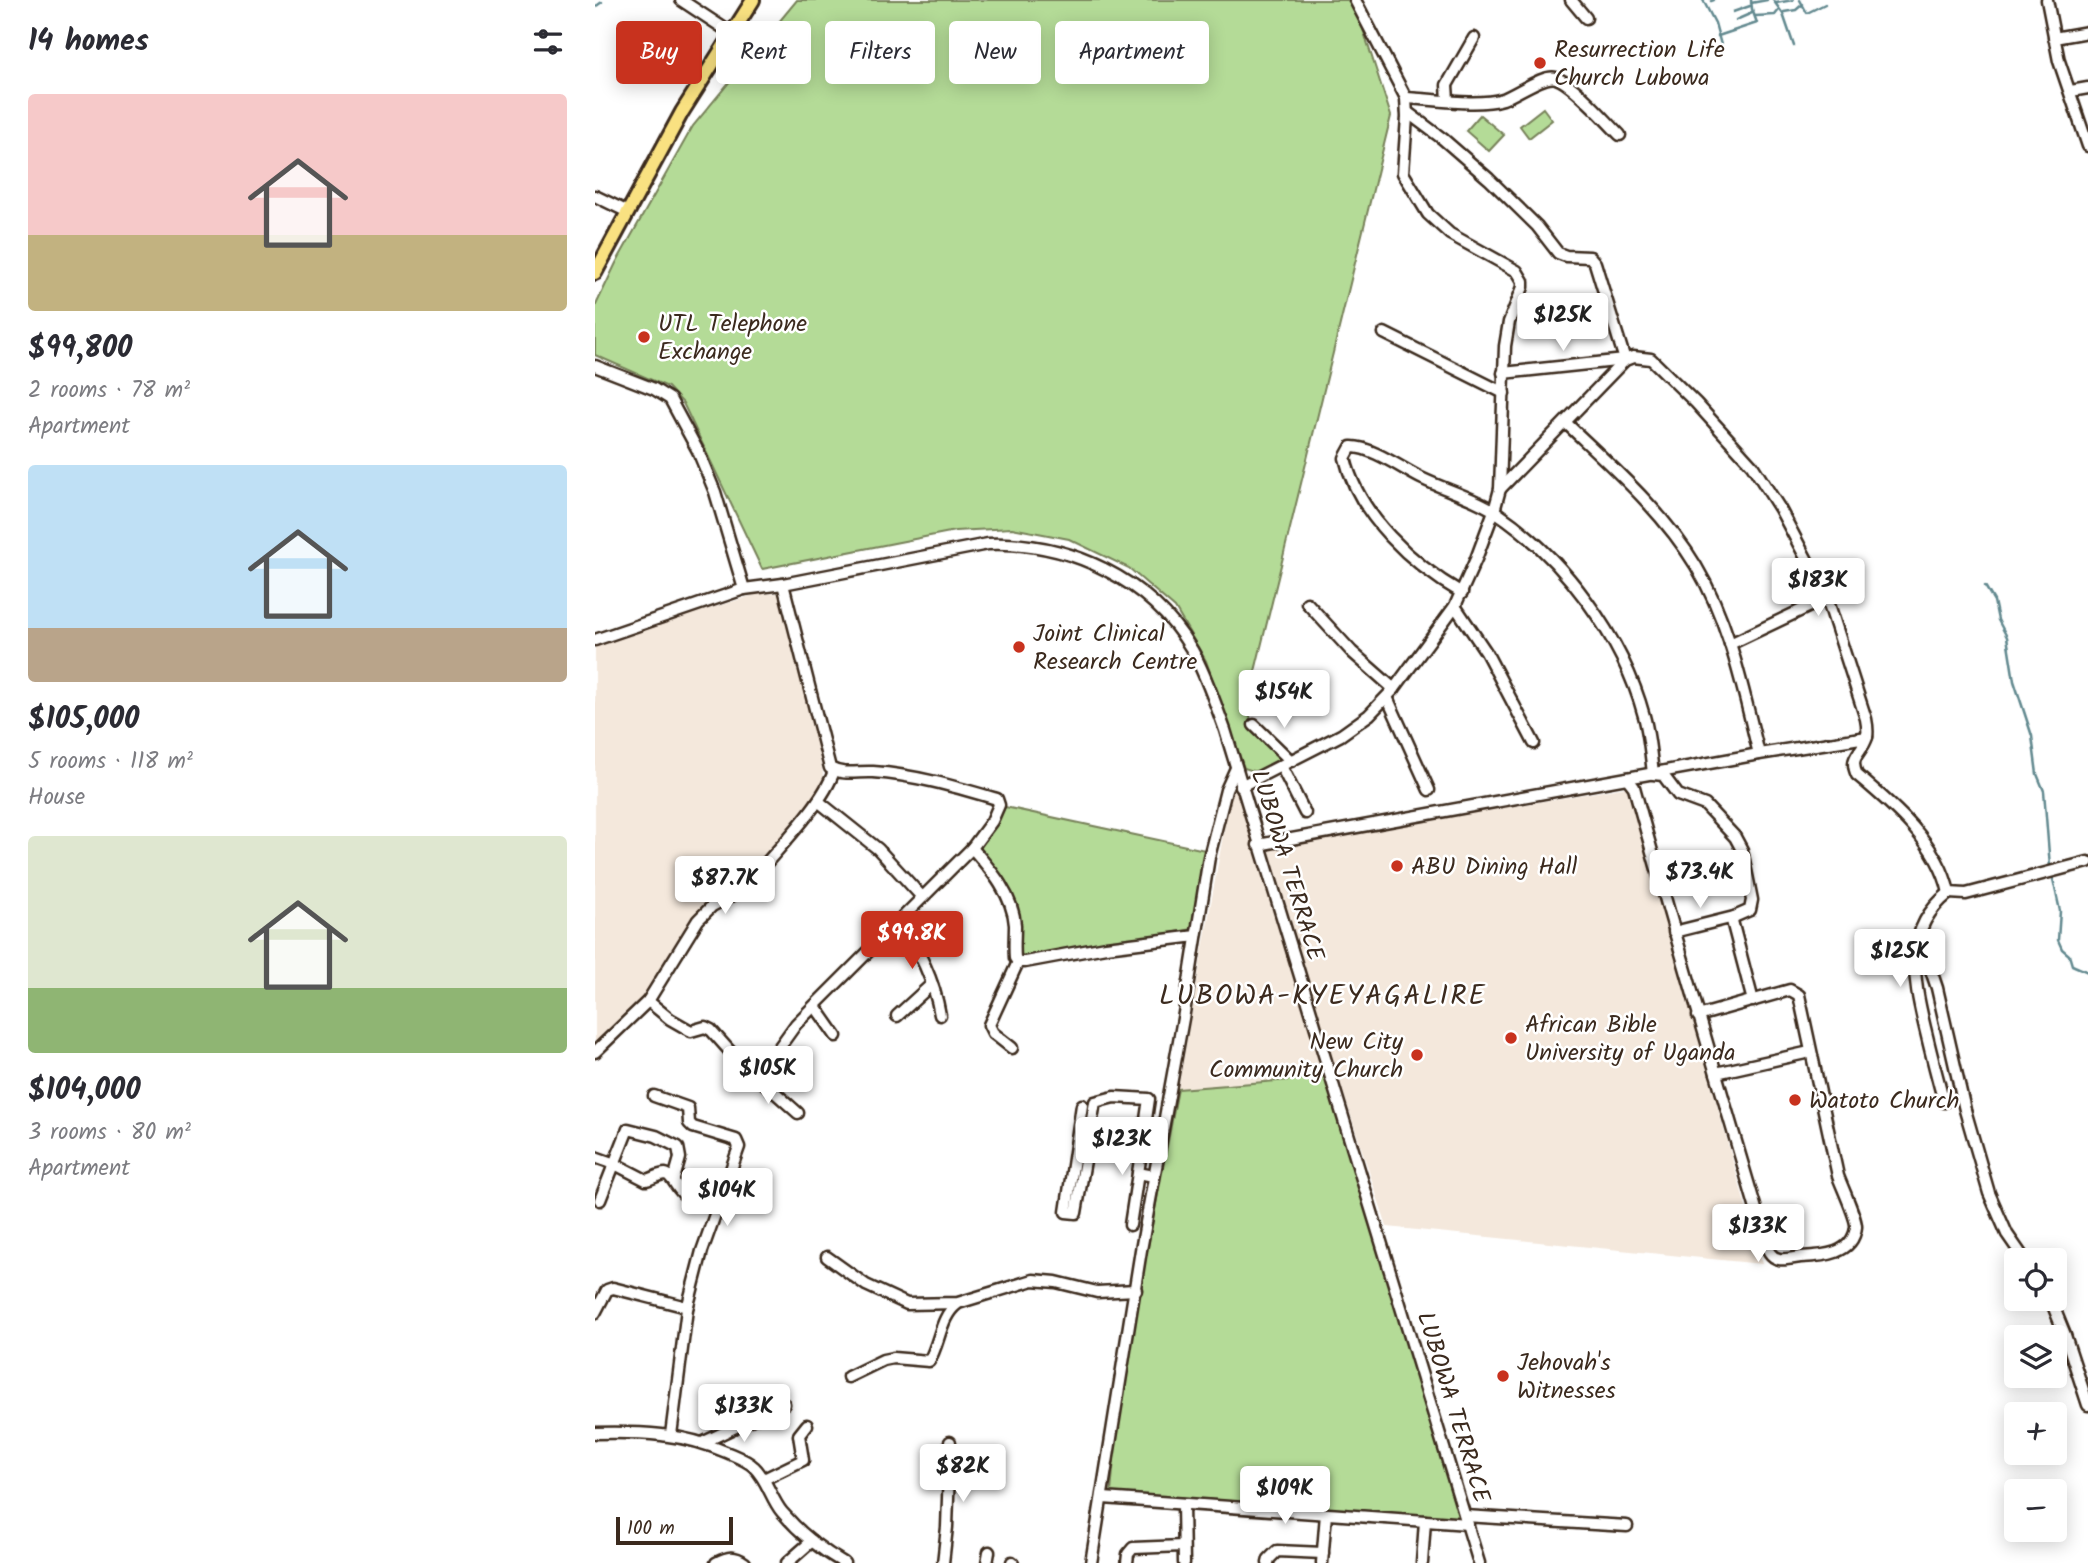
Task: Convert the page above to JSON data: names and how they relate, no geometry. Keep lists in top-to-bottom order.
{
  "streets": {
    "street": ["LUBOWA TERRACE"]
  },
  "districts": ["LUBOWA-KYEYAGALIRE"],
  "places": [
    "Resurrection Life Church Lubowa",
    "UTL Telephone Exchange",
    "Joint Clinical Research Centre",
    "ABU Dining Hall",
    "African Bible University of Uganda",
    "New City Community Church",
    "Watoto Church",
    "Jehovah's Witnesses"
  ],
  "scale_bar": "100 m",
  "page": {
    "heading": "14 homes",
    "chip": [
      "Buy",
      "Rent",
      "Filters",
      "New",
      "Apartment"
    ],
    "list": [
      {
        "name": "$99,800",
        "note": "2 rooms · 78 m² · Apartment"
      },
      {
        "name": "$105,000",
        "note": "5 rooms · 118 m² · House"
      },
      {
        "name": "$104,000",
        "note": "3 rooms · 80 m² · Apartment"
      }
    ],
    "price": [
      "$125K",
      "$183K",
      "$154K",
      "$73.4K",
      "$87.7K",
      "$99.8K",
      "$125K",
      "$105K",
      "$123K",
      "$104K",
      "$133K",
      "$133K",
      "$82K",
      "$109K"
    ],
    "map_buttons": ["+", "−"],
    "scale": "100 m"
  }
}
